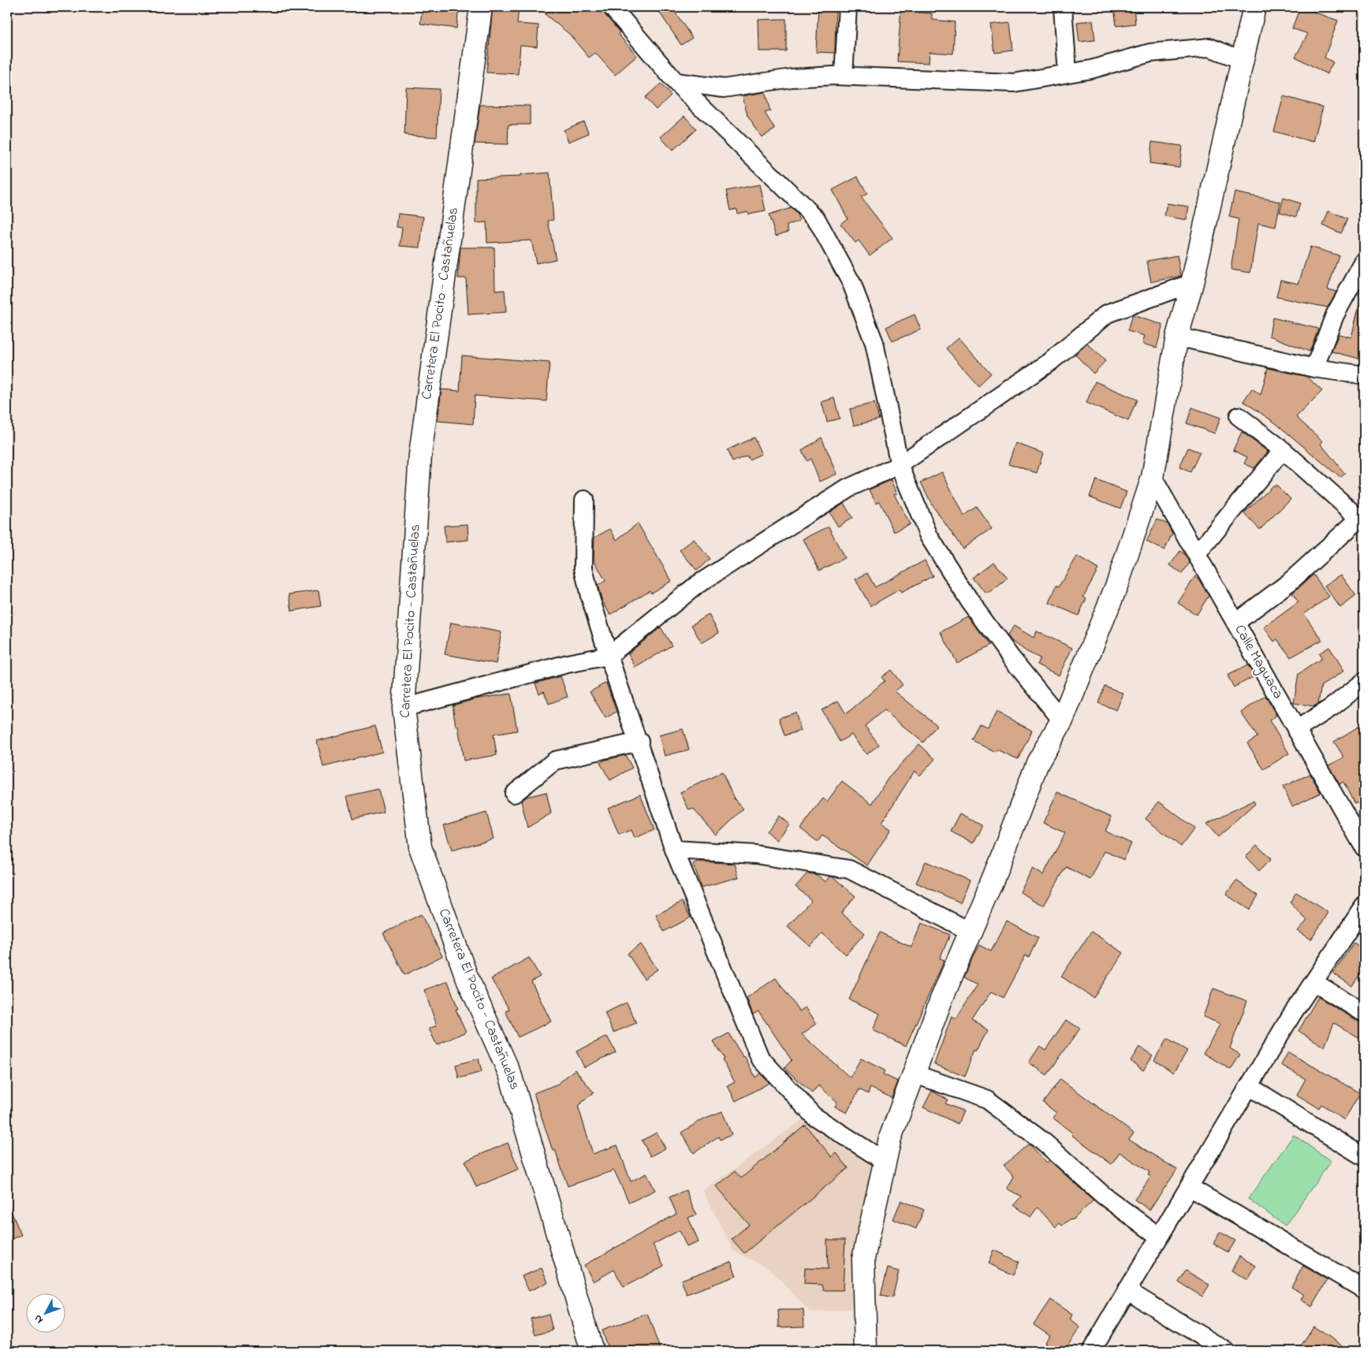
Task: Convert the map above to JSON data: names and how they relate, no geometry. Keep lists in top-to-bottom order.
{
  "streets": {
    "main road": ["Carretera El Pocito - Castañuelas"],
    "street": ["Calle Maguaca"]
  },
  "north": "bottom left"
}
